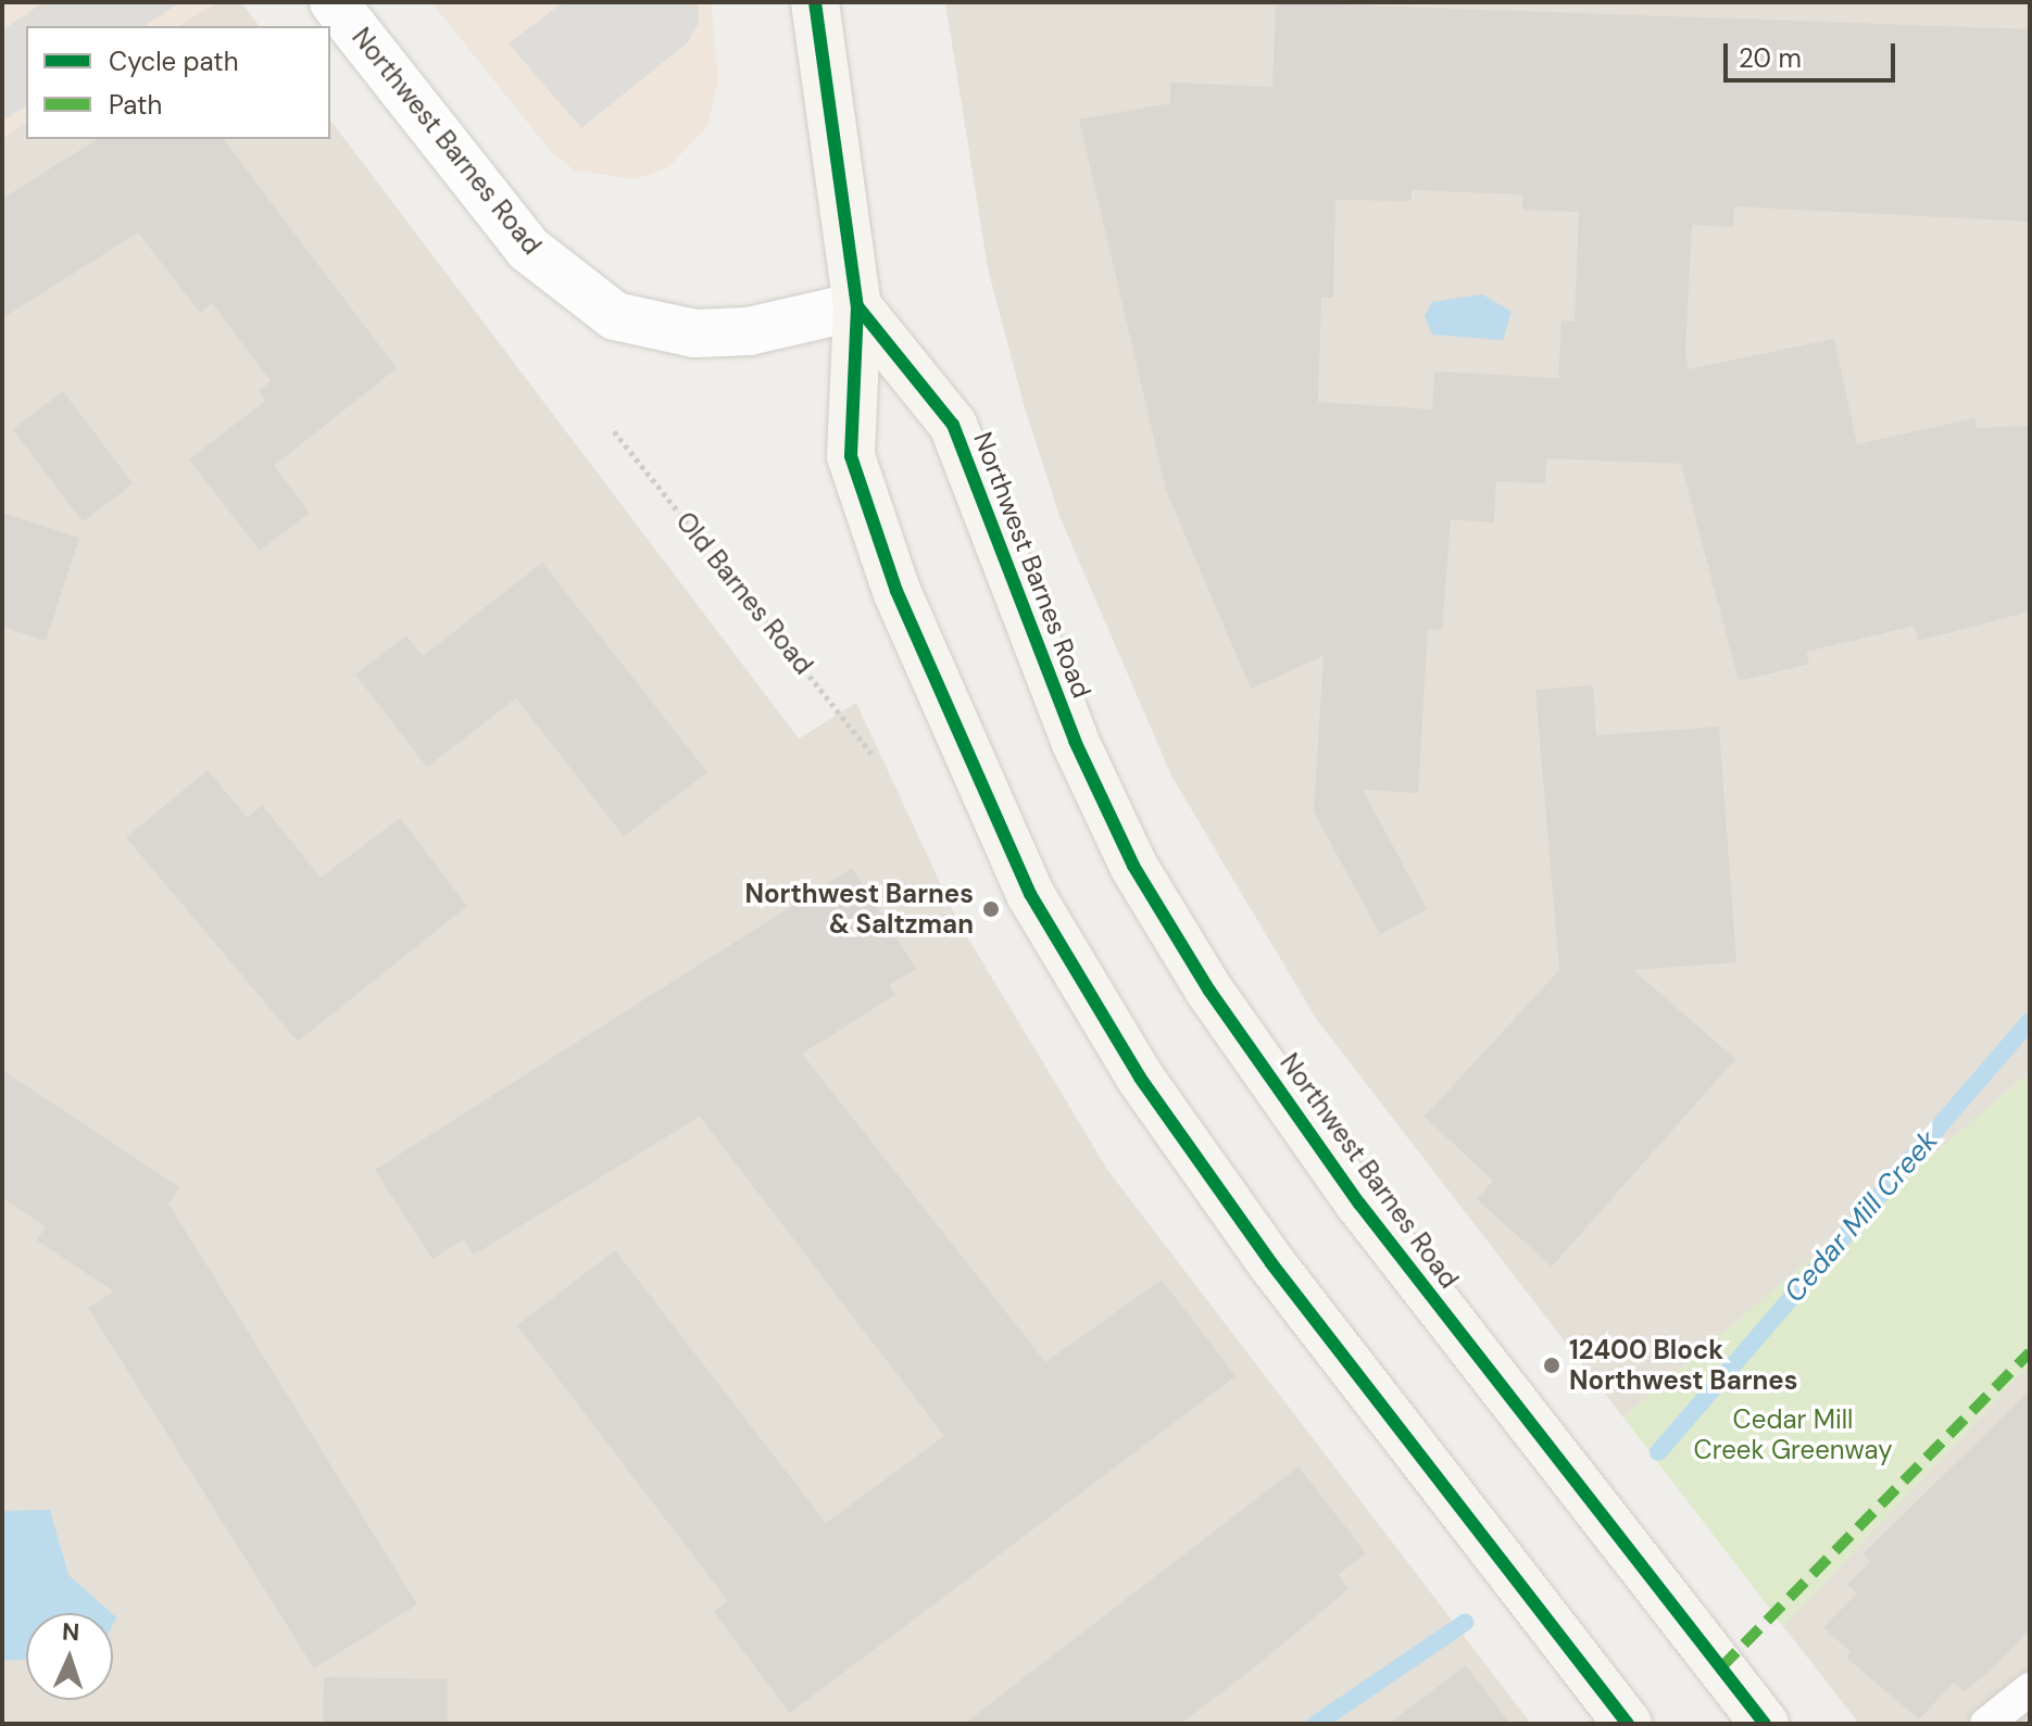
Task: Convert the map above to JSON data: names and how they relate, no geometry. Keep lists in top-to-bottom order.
{
  "streets": {
    "main road": ["Northwest Barnes Road"],
    "path": ["Old Barnes Road"]
  },
  "water": ["Cedar Mill Creek"],
  "parks": ["Cedar Mill Creek Greenway"],
  "places": ["Northwest Barnes & Saltzman", "12400 Block Northwest Barnes"],
  "legend": ["Cycle path", "Path"],
  "scale_bar": "20 m",
  "north": "top"
}
